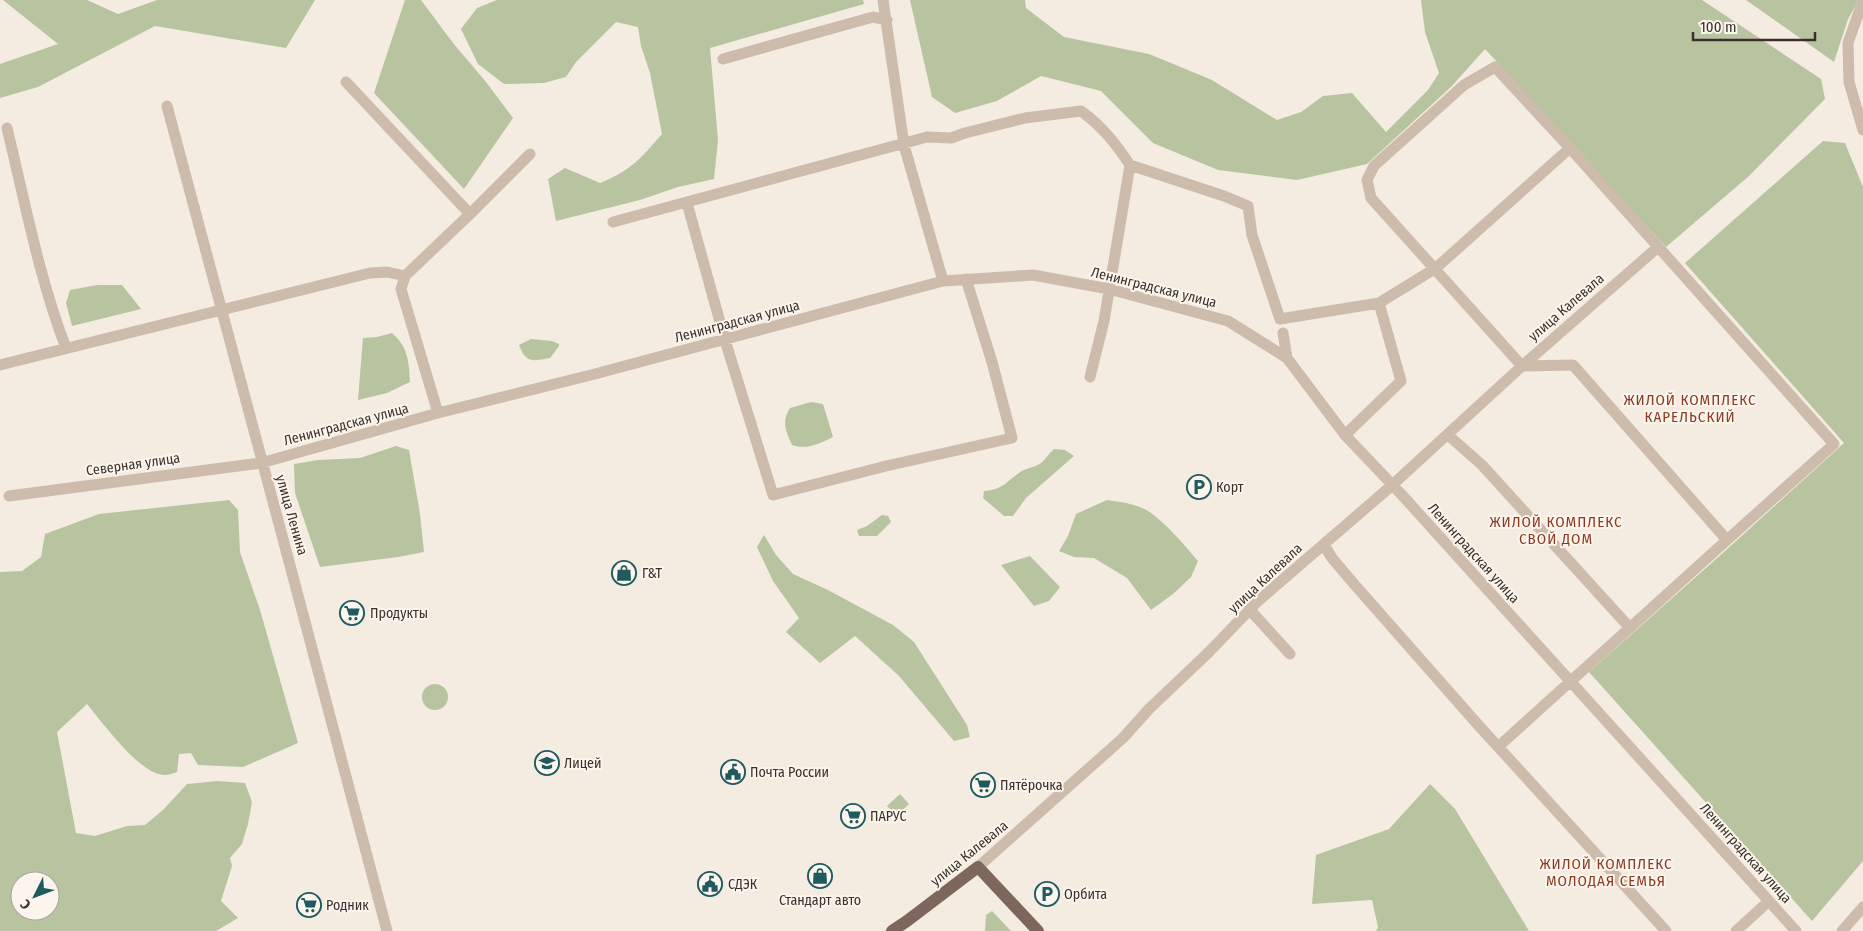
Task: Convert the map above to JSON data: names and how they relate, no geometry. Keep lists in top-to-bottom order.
{
  "streets": {
    "main road": ["улица Калевала"],
    "street": ["Ленинградская улица", "Северная улица", "улица Ленина"]
  },
  "crossings": [
    ["Ленинградская улица", "улица Калевала"],
    ["Ленинградская улица", "Северная улица"],
    ["Ленинградская улица", "улица Ленина"],
    ["Северная улица", "улица Ленина"]
  ],
  "districts": ["ЖИЛОЙ КОМПЛЕКС КАРЕЛЬСКИЙ", "ЖИЛОЙ КОМПЛЕКС СВОЙ ДОМ", "ЖИЛОЙ КОМПЛЕКС МОЛОДАЯ СЕМЬЯ"],
  "places": {
    "parking": ["Корт", "Орбита"],
    "shop": ["Г&Т", "Стандарт авто"],
    "supermarket": [
      "Продукты",
      "Пятёрочка",
      "ПАРУС",
      "Родник"
    ],
    "school or university": ["Лицей"],
    "public building": ["Почта России", "СДЭК"]
  },
  "scale_bar": "100 m",
  "north": "bottom left"
}
